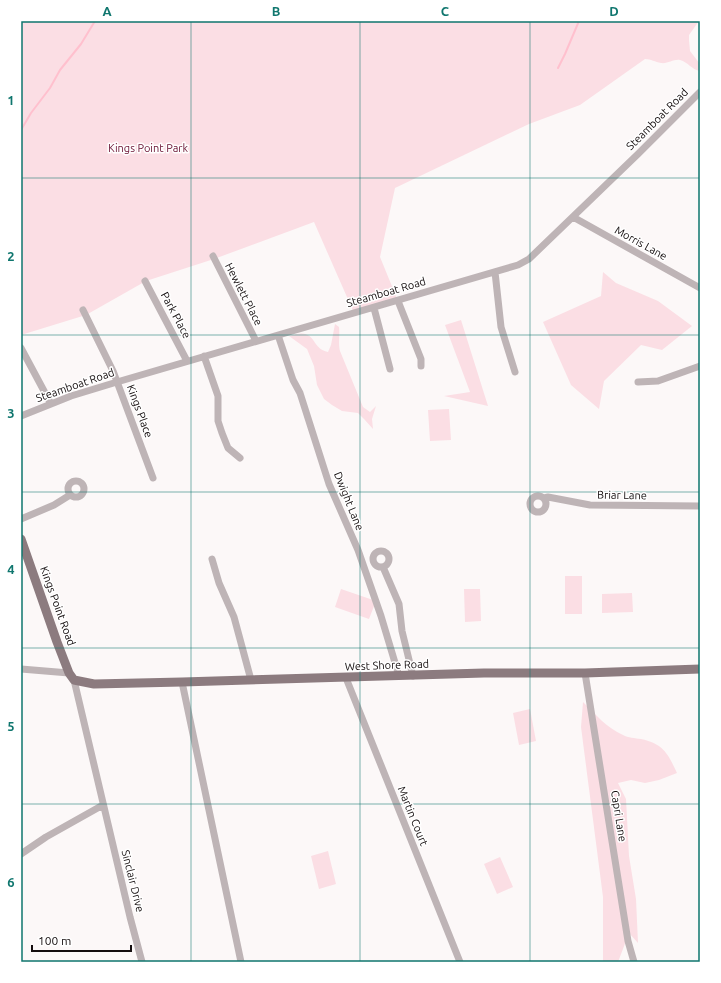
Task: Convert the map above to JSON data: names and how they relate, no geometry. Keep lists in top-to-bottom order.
{
  "streets": {
    "main road": ["Kings Point Road", "West Shore Road"],
    "street": [
      "Steamboat Road",
      "Morris Lane",
      "Hewlett Place",
      "Park Place",
      "Kings Place",
      "Briar Lane",
      "Dwight Lane",
      "Martin Court",
      "Capri Lane",
      "Sinclair Drive"
    ]
  },
  "crossings": [
    ["Steamboat Road", "Morris Lane"],
    ["Steamboat Road", "Hewlett Place"],
    ["Steamboat Road", "Park Place"],
    ["Steamboat Road", "Kings Place"],
    ["Steamboat Road", "Dwight Lane"],
    ["Dwight Lane", "West Shore Road"],
    ["Kings Point Road", "West Shore Road"],
    ["Kings Point Road", "Sinclair Drive"],
    ["West Shore Road", "Martin Court"],
    ["West Shore Road", "Capri Lane"],
    ["West Shore Road", "Sinclair Drive"]
  ],
  "parks": ["Kings Point Park"],
  "scale_bar": "100 m",
  "grid": {
    "columns": [
      "A",
      "B",
      "C",
      "D"
    ],
    "rows": [
      "1",
      "2",
      "3",
      "4",
      "5",
      "6"
    ]
  }
}
